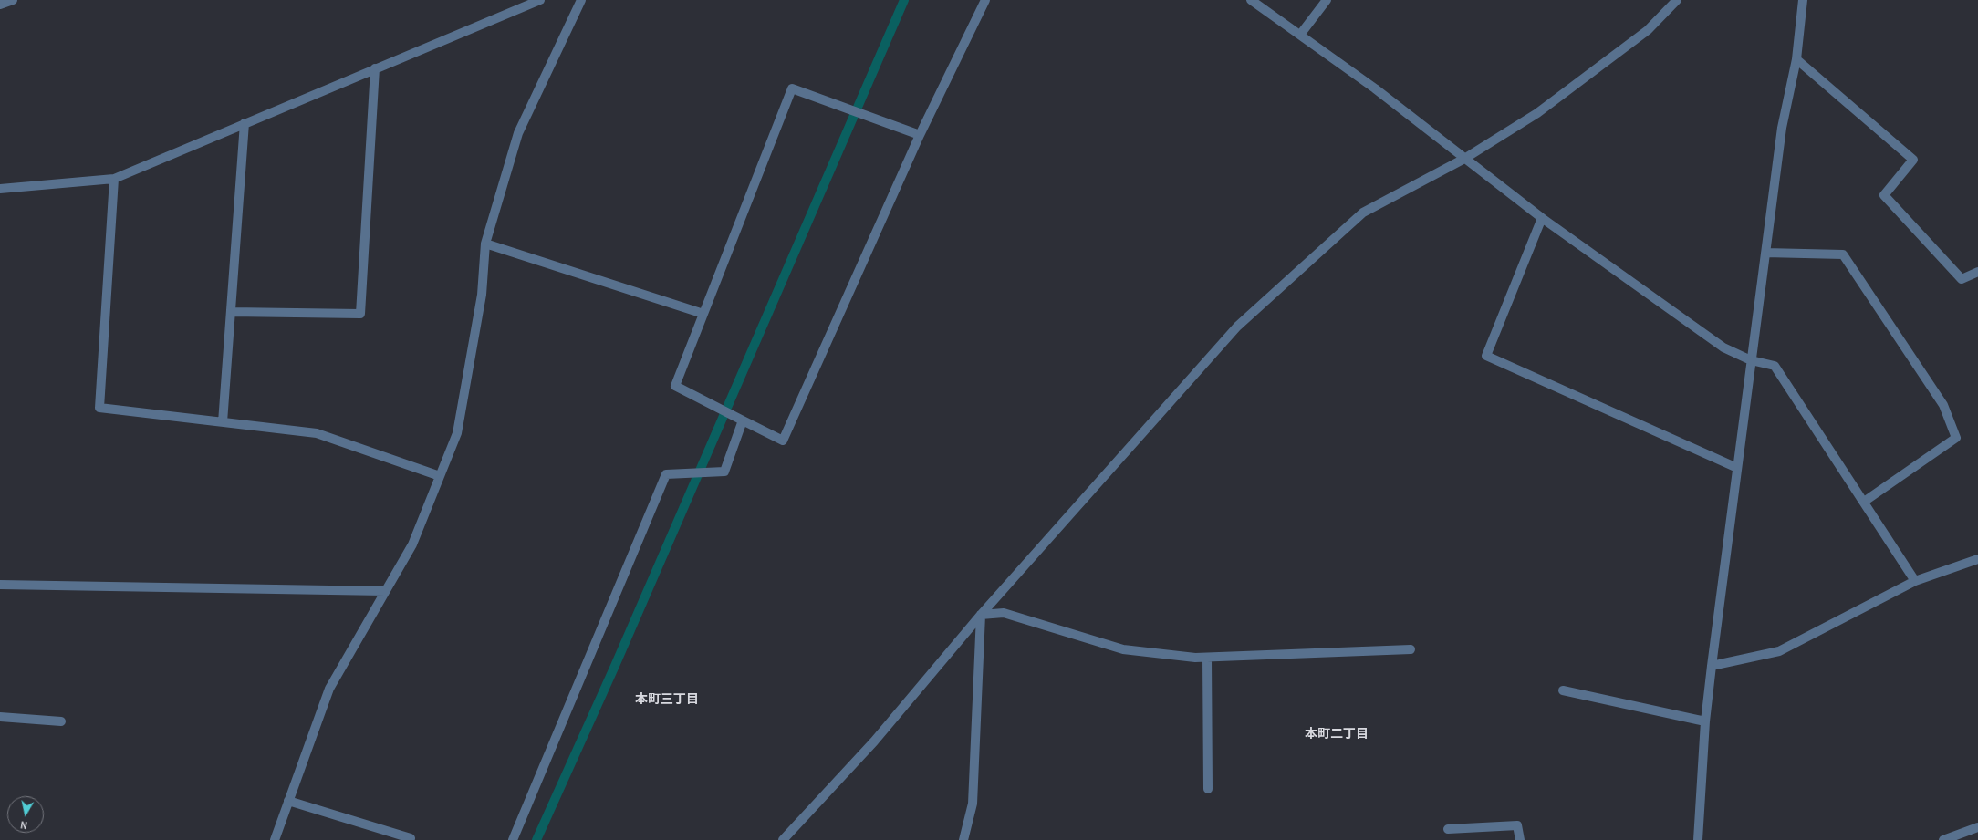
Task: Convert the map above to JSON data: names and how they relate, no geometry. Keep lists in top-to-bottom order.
{
  "districts": ["本町三丁目", "本町二丁目"],
  "north": "bottom"
}
